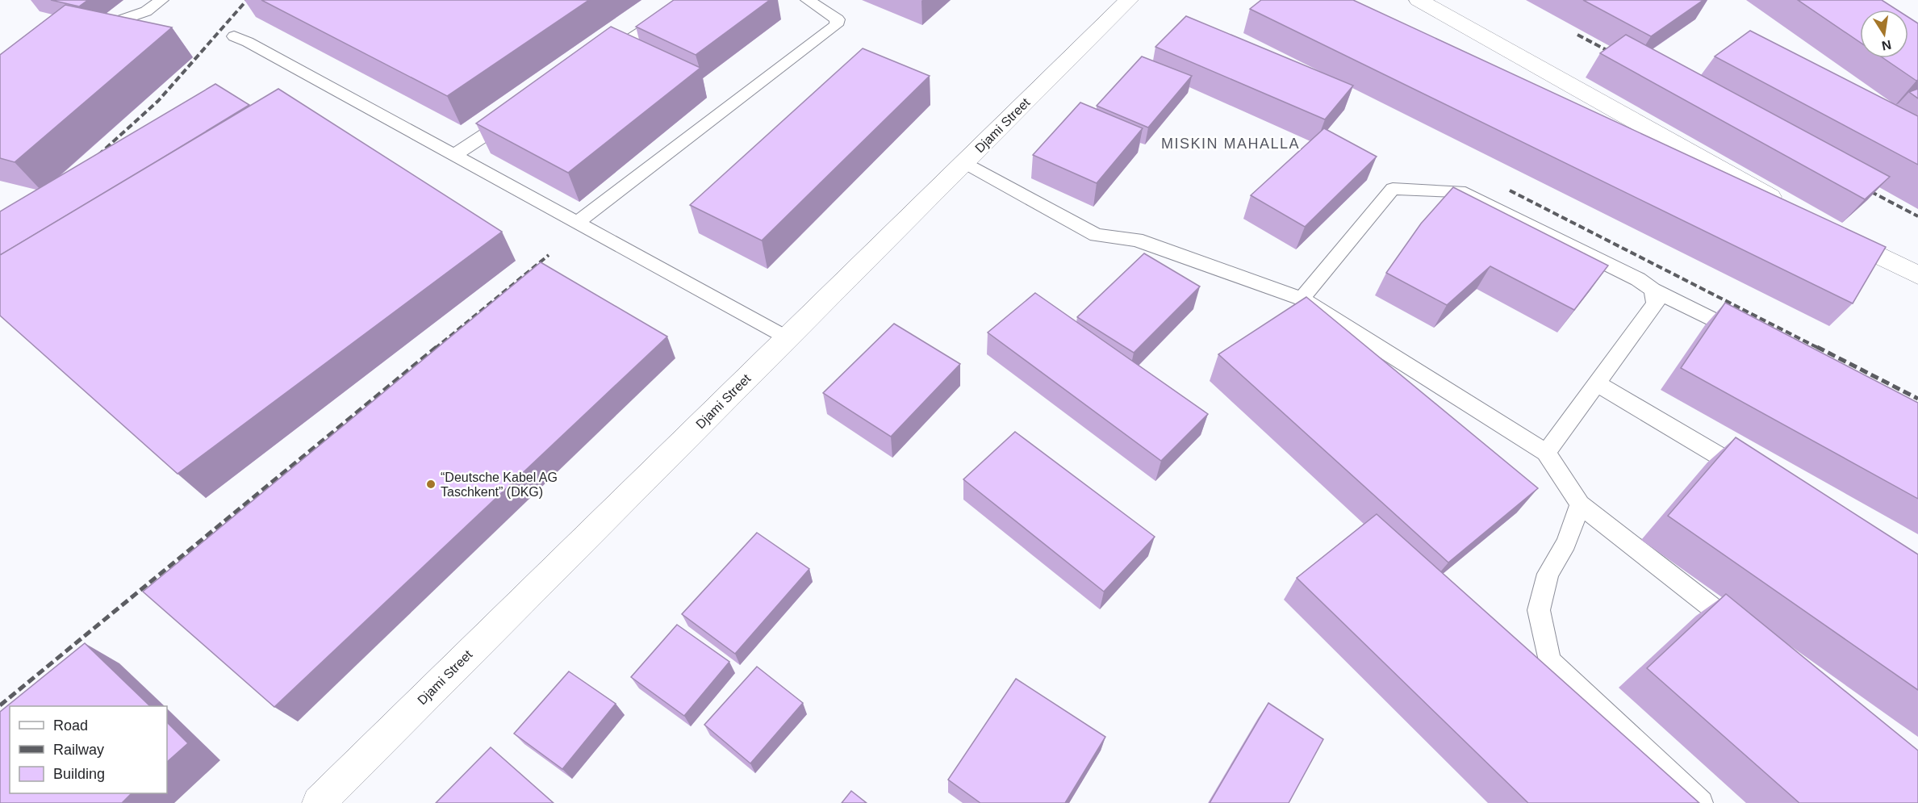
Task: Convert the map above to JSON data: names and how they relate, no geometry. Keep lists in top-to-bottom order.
{
  "streets": {
    "street": ["Djami Street"]
  },
  "districts": ["MISKIN MAHALLA"],
  "places": ["“Deutsche Kabel AG Taschkent” (DKG)"],
  "legend": ["Road", "Railway", "Building"],
  "north": "bottom"
}
